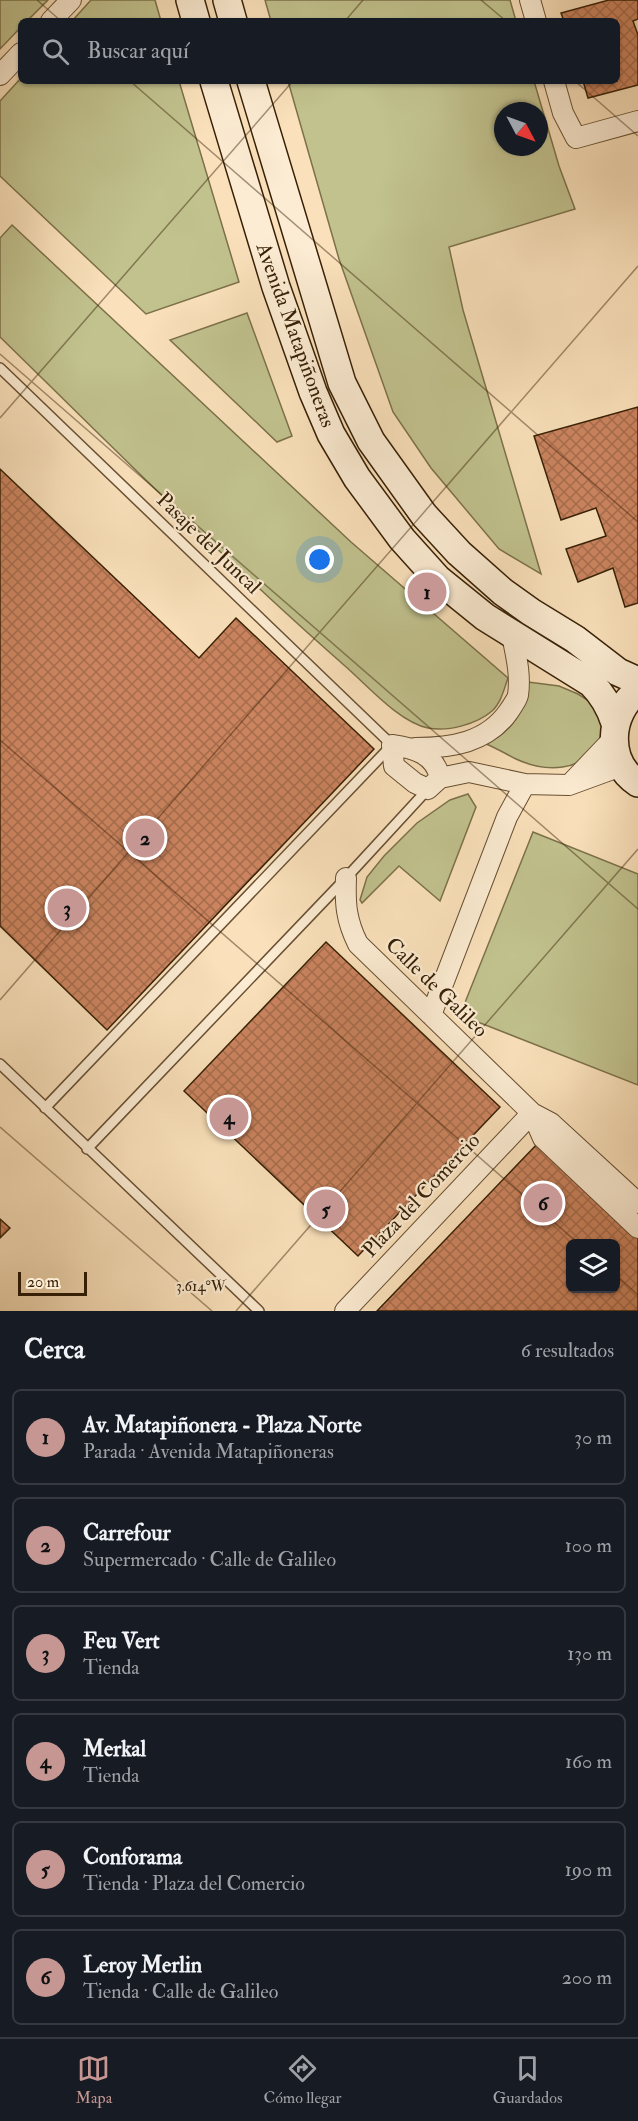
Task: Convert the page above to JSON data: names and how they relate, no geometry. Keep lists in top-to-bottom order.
{
  "streets": {
    "street": ["Avenida Matapiñoneras", "Calle de Galileo", "Plaza del Comercio"],
    "lane": ["Pasaje del Juncal"]
  },
  "crossings": [
    ["Calle de Galileo", "Plaza del Comercio"]
  ],
  "scale_bar": "20 m",
  "north": "bottom right",
  "page": {
    "search": "Buscar aquí",
    "pins": [
      "1",
      "2",
      "3",
      "4",
      "6",
      "5"
    ],
    "scale": "20 m",
    "heading": ["Cerca", "6 resultados"],
    "list": [
      {
        "mark": "1",
        "name": "Av. Matapiñonera - Plaza Norte",
        "note": "Parada · Avenida Matapiñoneras",
        "value": "30 m"
      },
      {
        "mark": "2",
        "name": "Carrefour",
        "note": "Supermercado · Calle de Galileo",
        "value": "100 m"
      },
      {
        "mark": "3",
        "name": "Feu Vert",
        "note": "Tienda",
        "value": "130 m"
      },
      {
        "mark": "4",
        "name": "Merkal",
        "note": "Tienda",
        "value": "160 m"
      },
      {
        "mark": "5",
        "name": "Conforama",
        "note": "Tienda · Plaza del Comercio",
        "value": "190 m"
      },
      {
        "mark": "6",
        "name": "Leroy Merlin",
        "note": "Tienda · Calle de Galileo",
        "value": "200 m"
      }
    ],
    "nav": ["Mapa", "Cómo llegar", "Guardados"]
  },
  "coordinates": ["3.614°W"]
}
